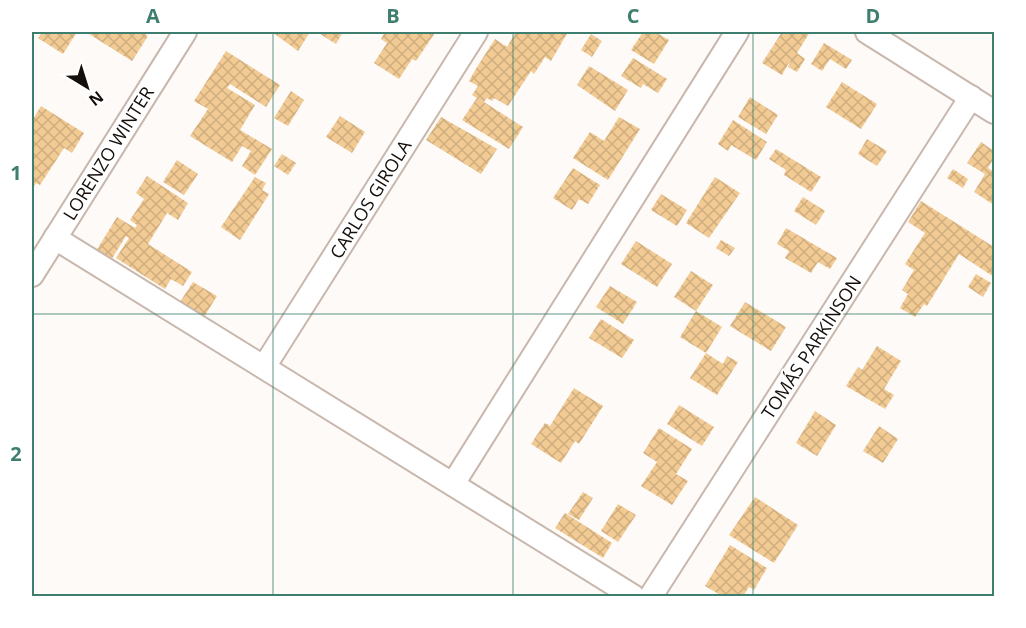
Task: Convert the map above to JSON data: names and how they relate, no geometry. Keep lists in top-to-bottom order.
{
  "streets": {
    "street": ["LORENZO WINTER", "CARLOS GIROLA", "TOMÁS PARKINSON"]
  },
  "north": "bottom right",
  "grid": {
    "columns": [
      "A",
      "B",
      "C",
      "D"
    ],
    "rows": ["1", "2"]
  }
}
